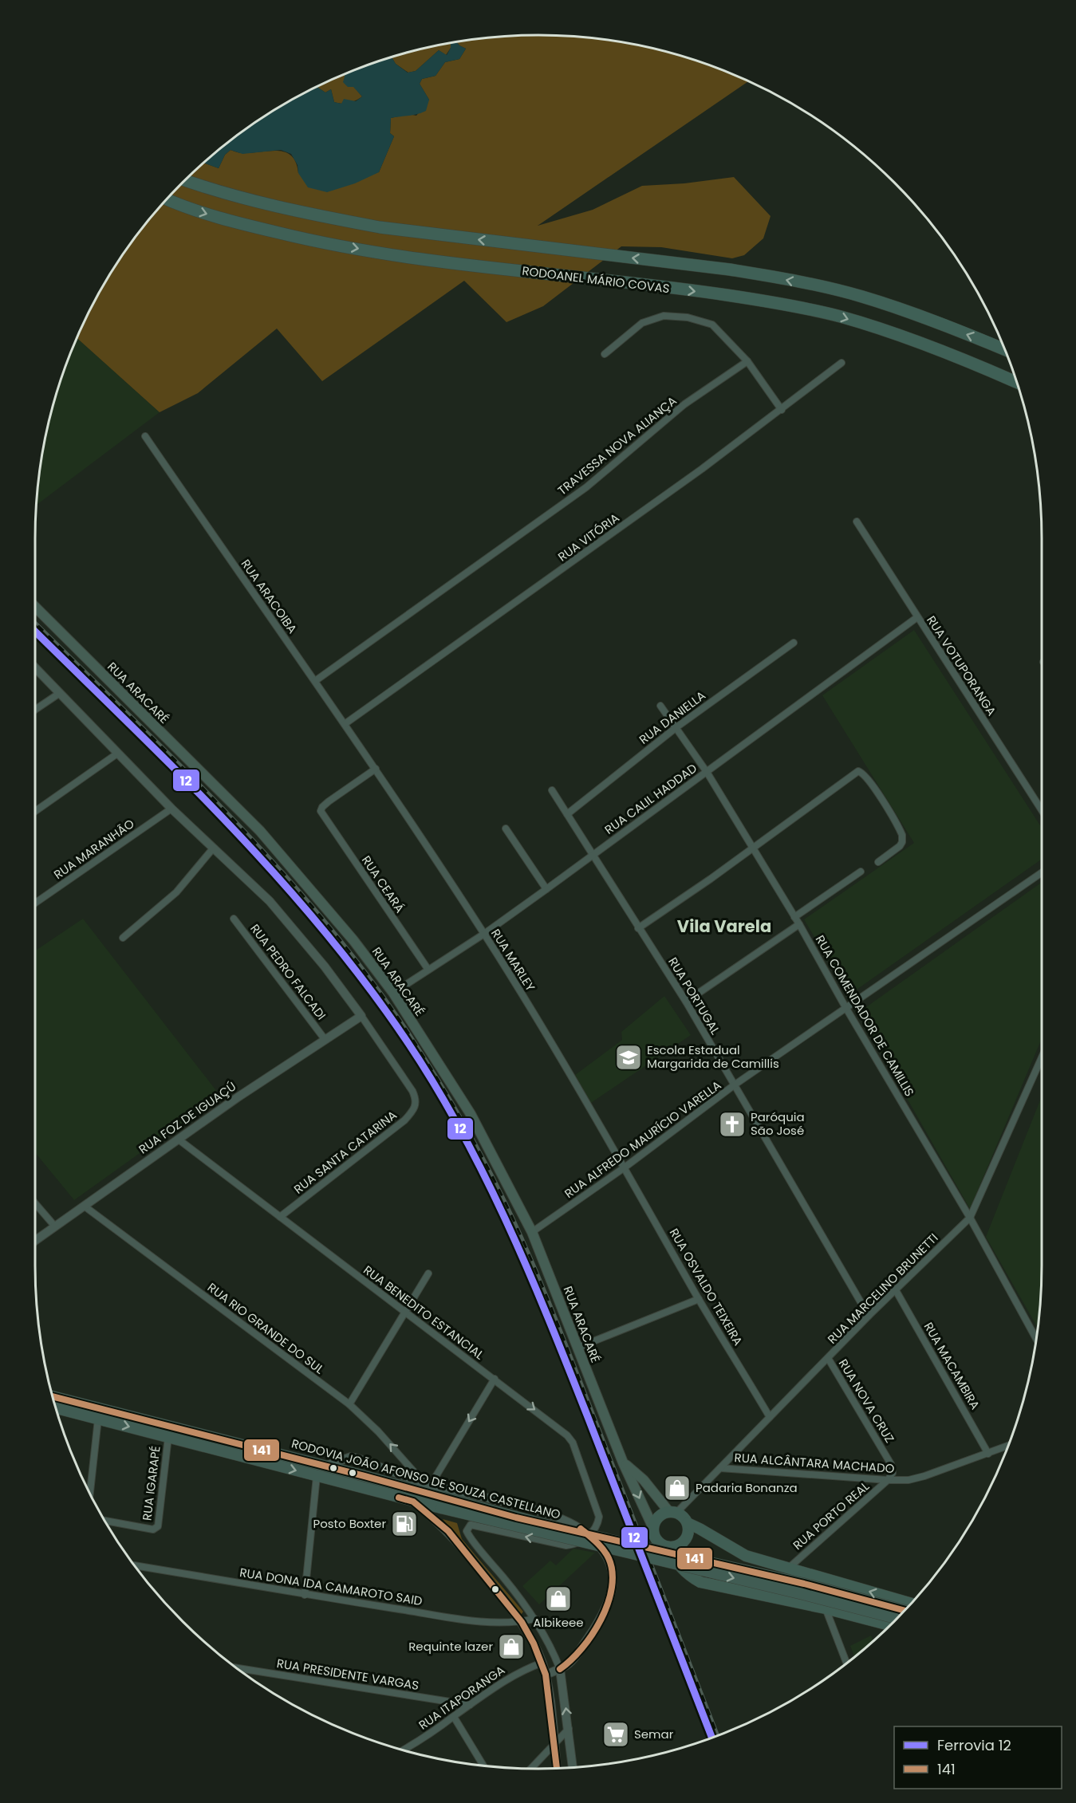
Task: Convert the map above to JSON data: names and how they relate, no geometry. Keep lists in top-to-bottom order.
{
  "streets": {
    "highway": ["RODOANEL MÁRIO COVAS"],
    "main road": ["RUA ARACARÉ", "RODOVIA JOÃO AFONSO DE SOUZA CASTELLANO"],
    "street": [
      "TRAVESSA NOVA ALIANÇA",
      "RUA VITÓRIA",
      "RUA ARACOIBA",
      "RUA VOTUPORANGA",
      "RUA DANIELLA",
      "RUA CALIL HADDAD",
      "RUA MARANHÃO",
      "RUA CEARÁ",
      "RUA MARLEY",
      "RUA PEDRO FALCADI",
      "RUA PORTUGAL",
      "RUA COMENDADOR DE CAMILLIS",
      "RUA FOZ DE IGUAÇÚ",
      "RUA ALFREDO MAURÍCIO VARELLA",
      "RUA SANTA CATARINA",
      "RUA OSVALDO TEIXEIRA",
      "RUA MARCELINO BRUNETTI",
      "RUA BENEDITO ESTANCIAL",
      "RUA RIO GRANDE DO SUL",
      "RUA MACAMBIRA",
      "RUA NOVA CRUZ",
      "RUA ALCÂNTARA MACHADO",
      "RUA IGARAPÉ",
      "RUA PORTO REAL",
      "RUA DONA IDA CAMAROTO SAID",
      "RUA PRESIDENTE VARGAS",
      "RUA ITAPORANGA"
    ]
  },
  "crossings": [
    ["TRAVESSA NOVA ALIANÇA", "RUA ARACOIBA"],
    ["RUA VITÓRIA", "RUA ARACOIBA"],
    ["RUA ARACOIBA", "RUA CEARÁ"],
    ["RUA ARACOIBA", "RUA MARLEY"],
    ["RUA VOTUPORANGA", "RUA CALIL HADDAD"],
    ["RUA ARACARÉ", "RUA CALIL HADDAD"],
    ["RUA ARACARÉ", "RUA ALFREDO MAURÍCIO VARELLA"],
    ["RUA ARACARÉ", "RUA MARCELINO BRUNETTI"],
    ["RUA DANIELLA", "RUA PORTUGAL"],
    ["RUA DANIELLA", "RUA COMENDADOR DE CAMILLIS"],
    ["RUA CALIL HADDAD", "RUA CEARÁ"],
    ["RUA CALIL HADDAD", "RUA MARLEY"],
    ["RUA CALIL HADDAD", "RUA PORTUGAL"],
    ["RUA CALIL HADDAD", "RUA COMENDADOR DE CAMILLIS"],
    ["RUA CEARÁ", "RUA MARLEY"],
    ["RUA MARLEY", "RUA ALFREDO MAURÍCIO VARELLA"],
    ["RUA MARLEY", "RUA OSVALDO TEIXEIRA"],
    ["RUA PEDRO FALCADI", "RUA FOZ DE IGUAÇÚ"],
    ["RUA PORTUGAL", "RUA ALFREDO MAURÍCIO VARELLA"],
    ["RUA PORTUGAL", "RUA MARCELINO BRUNETTI"],
    ["RUA COMENDADOR DE CAMILLIS", "RUA ALFREDO MAURÍCIO VARELLA"],
    ["RUA COMENDADOR DE CAMILLIS", "RUA MARCELINO BRUNETTI"],
    ["RUA FOZ DE IGUAÇÚ", "RUA SANTA CATARINA"],
    ["RUA FOZ DE IGUAÇÚ", "RUA BENEDITO ESTANCIAL"],
    ["RUA FOZ DE IGUAÇÚ", "RUA RIO GRANDE DO SUL"],
    ["RUA ALFREDO MAURÍCIO VARELLA", "RUA OSVALDO TEIXEIRA"],
    ["RUA SANTA CATARINA", "RUA BENEDITO ESTANCIAL"],
    ["RUA OSVALDO TEIXEIRA", "RUA MARCELINO BRUNETTI"],
    ["RUA MARCELINO BRUNETTI", "RUA MACAMBIRA"],
    ["RUA MARCELINO BRUNETTI", "RUA NOVA CRUZ"],
    ["RUA MARCELINO BRUNETTI", "RUA ALCÂNTARA MACHADO"],
    ["RUA MACAMBIRA", "RUA ALCÂNTARA MACHADO"],
    ["RUA NOVA CRUZ", "RUA ALCÂNTARA MACHADO"],
    ["RUA NOVA CRUZ", "RUA PORTO REAL"],
    ["RUA ALCÂNTARA MACHADO", "RUA PORTO REAL"],
    ["RODOVIA JOÃO AFONSO DE SOUZA CASTELLANO", "RUA IGARAPÉ"],
    ["RUA PRESIDENTE VARGAS", "RUA ITAPORANGA"]
  ],
  "districts": ["Vila Varela"],
  "places": {
    "school or university": ["Escola Estadual Margarida de Camillis"],
    "church": ["Paróquia São José"],
    "shop": ["Padaria Bonanza", "Albikeee", "Requinte lazer"],
    "fuel station": ["Posto Boxter"],
    "supermarket": ["Semar"]
  },
  "lines": ["rail line 12", "transit line 141"],
  "legend": ["Ferrovia 12", "141"]
}
